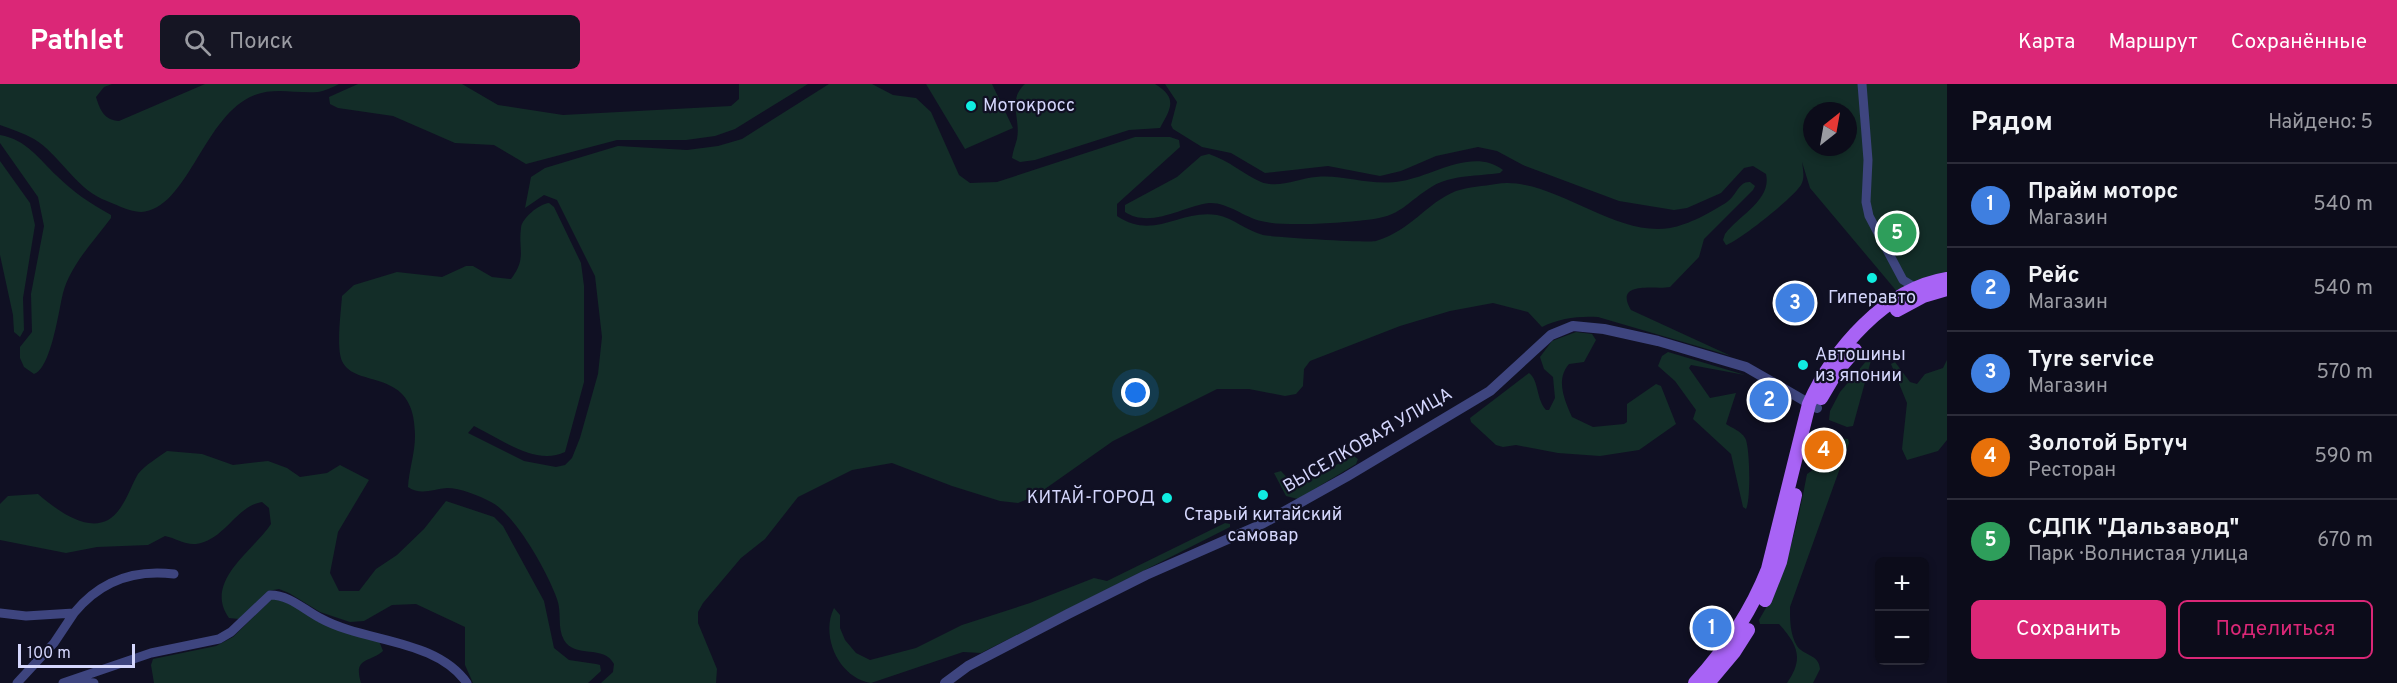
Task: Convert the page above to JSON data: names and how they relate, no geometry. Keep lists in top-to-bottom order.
{
  "streets": {
    "street": ["ВЫСЕЛКОВАЯ УЛИЦА"]
  },
  "places": [
    "Мотокросс",
    "Гиперавто",
    "Автошины из японии",
    "Старый китайский самовар",
    "КИТАЙ-ГОРОД"
  ],
  "scale_bar": "100 m",
  "north": "top right",
  "page": {
    "header": "Pathlet",
    "search": "Поиск",
    "nav": ["Карта", "Маршрут", "Сохранённые"],
    "heading": ["Рядом", "Найдено: 5"],
    "list": [
      {
        "mark": "1",
        "name": "Прайм моторс",
        "note": "Магазин",
        "value": "540 m"
      },
      {
        "mark": "2",
        "name": "Рейс",
        "note": "Магазин",
        "value": "540 m"
      },
      {
        "mark": "3",
        "name": "Tyre service",
        "note": "Магазин",
        "value": "570 m"
      },
      {
        "mark": "4",
        "name": "Золотой Бртуч",
        "note": "Ресторан",
        "value": "590 m"
      },
      {
        "mark": "5",
        "name": "СДПК \"Дальзавод\"",
        "note": "Парк · Волнистая улица",
        "value": "670 m"
      }
    ],
    "pins": [
      "5",
      "3",
      "2",
      "4",
      "1"
    ],
    "map_buttons": ["+", "−"],
    "buttons": ["Сохранить", "Поделиться"],
    "scale": "100 m"
  }
}
